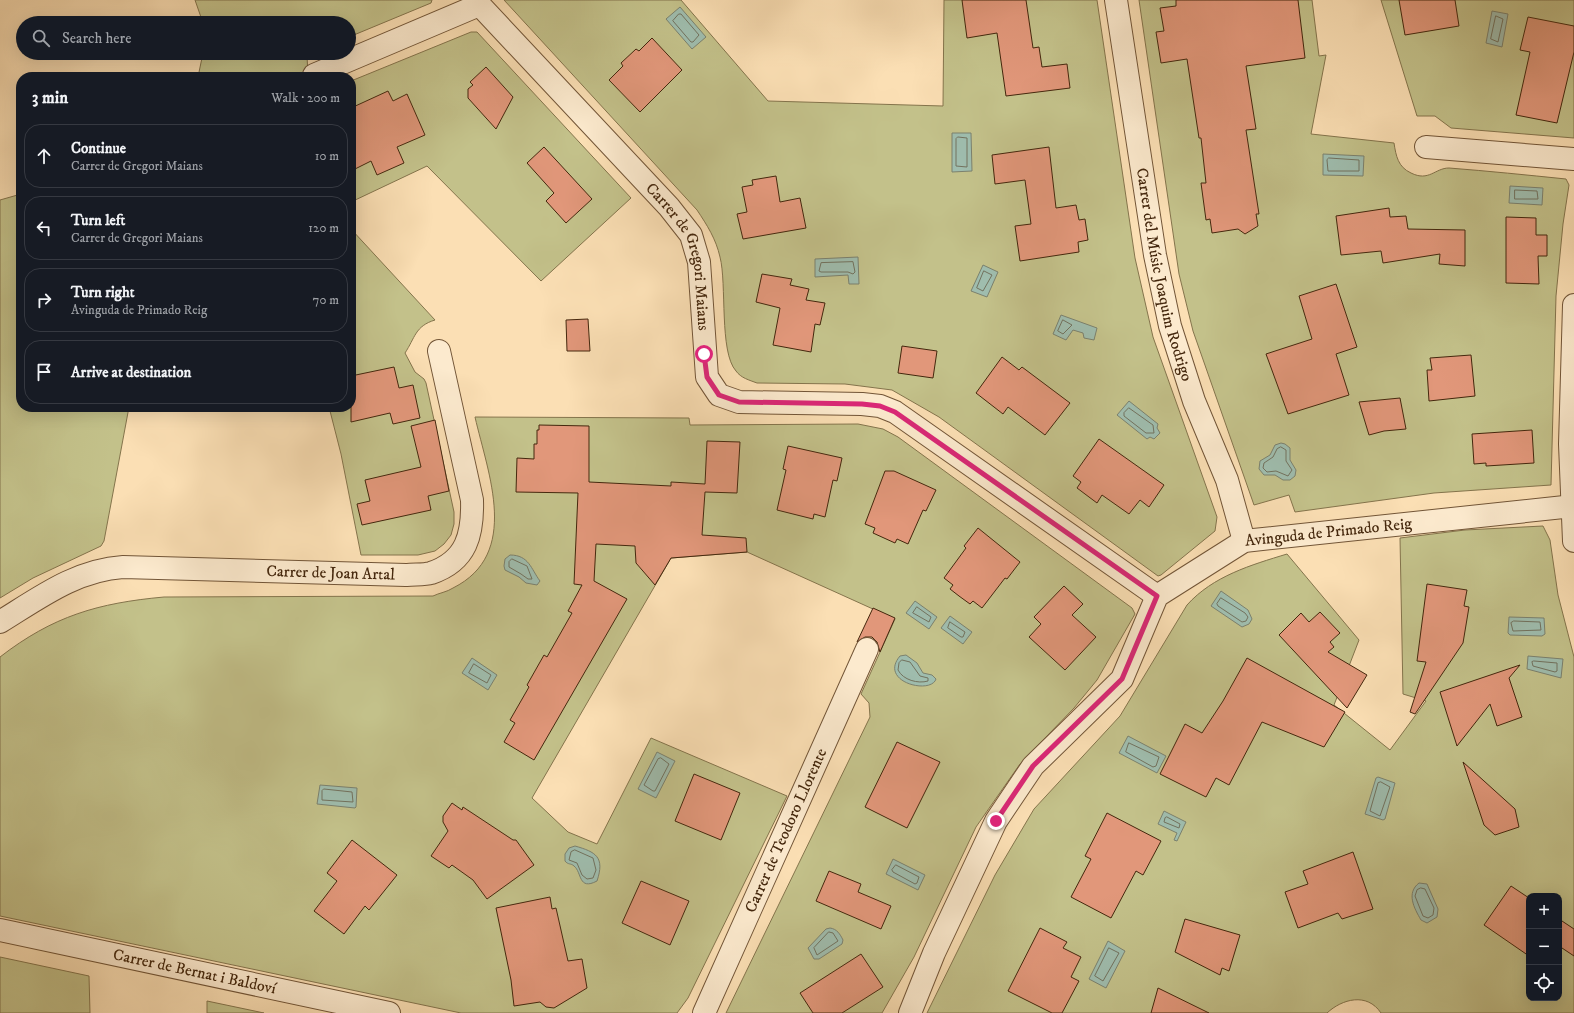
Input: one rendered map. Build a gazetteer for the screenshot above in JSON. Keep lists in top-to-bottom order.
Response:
{
  "streets": {
    "street": [
      "Carrer de Gregori Maians",
      "Carrer del Músic Joaquim Rodrigo",
      "Avinguda de Primado Reig",
      "Carrer de Joan Artal",
      "Carrer de Teodoro Llorente",
      "Carrer de Bernat i Baldoví"
    ]
  },
  "crossings": [
    ["Carrer de Gregori Maians", "Avinguda de Primado Reig"],
    ["Carrer del Músic Joaquim Rodrigo", "Avinguda de Primado Reig"]
  ],
  "page": {
    "search": "Search here",
    "heading": ["3 min", "Walk · 200 m"],
    "list": [
      ["Continue", "Carrer de Gregori Maians", "10 m"],
      ["Turn left", "Carrer de Gregori Maians", "120 m"],
      ["Turn right", "Avinguda de Primado Reig", "70 m"],
      "Arrive at destination"
    ],
    "map_buttons": ["+", "−"]
  }
}
